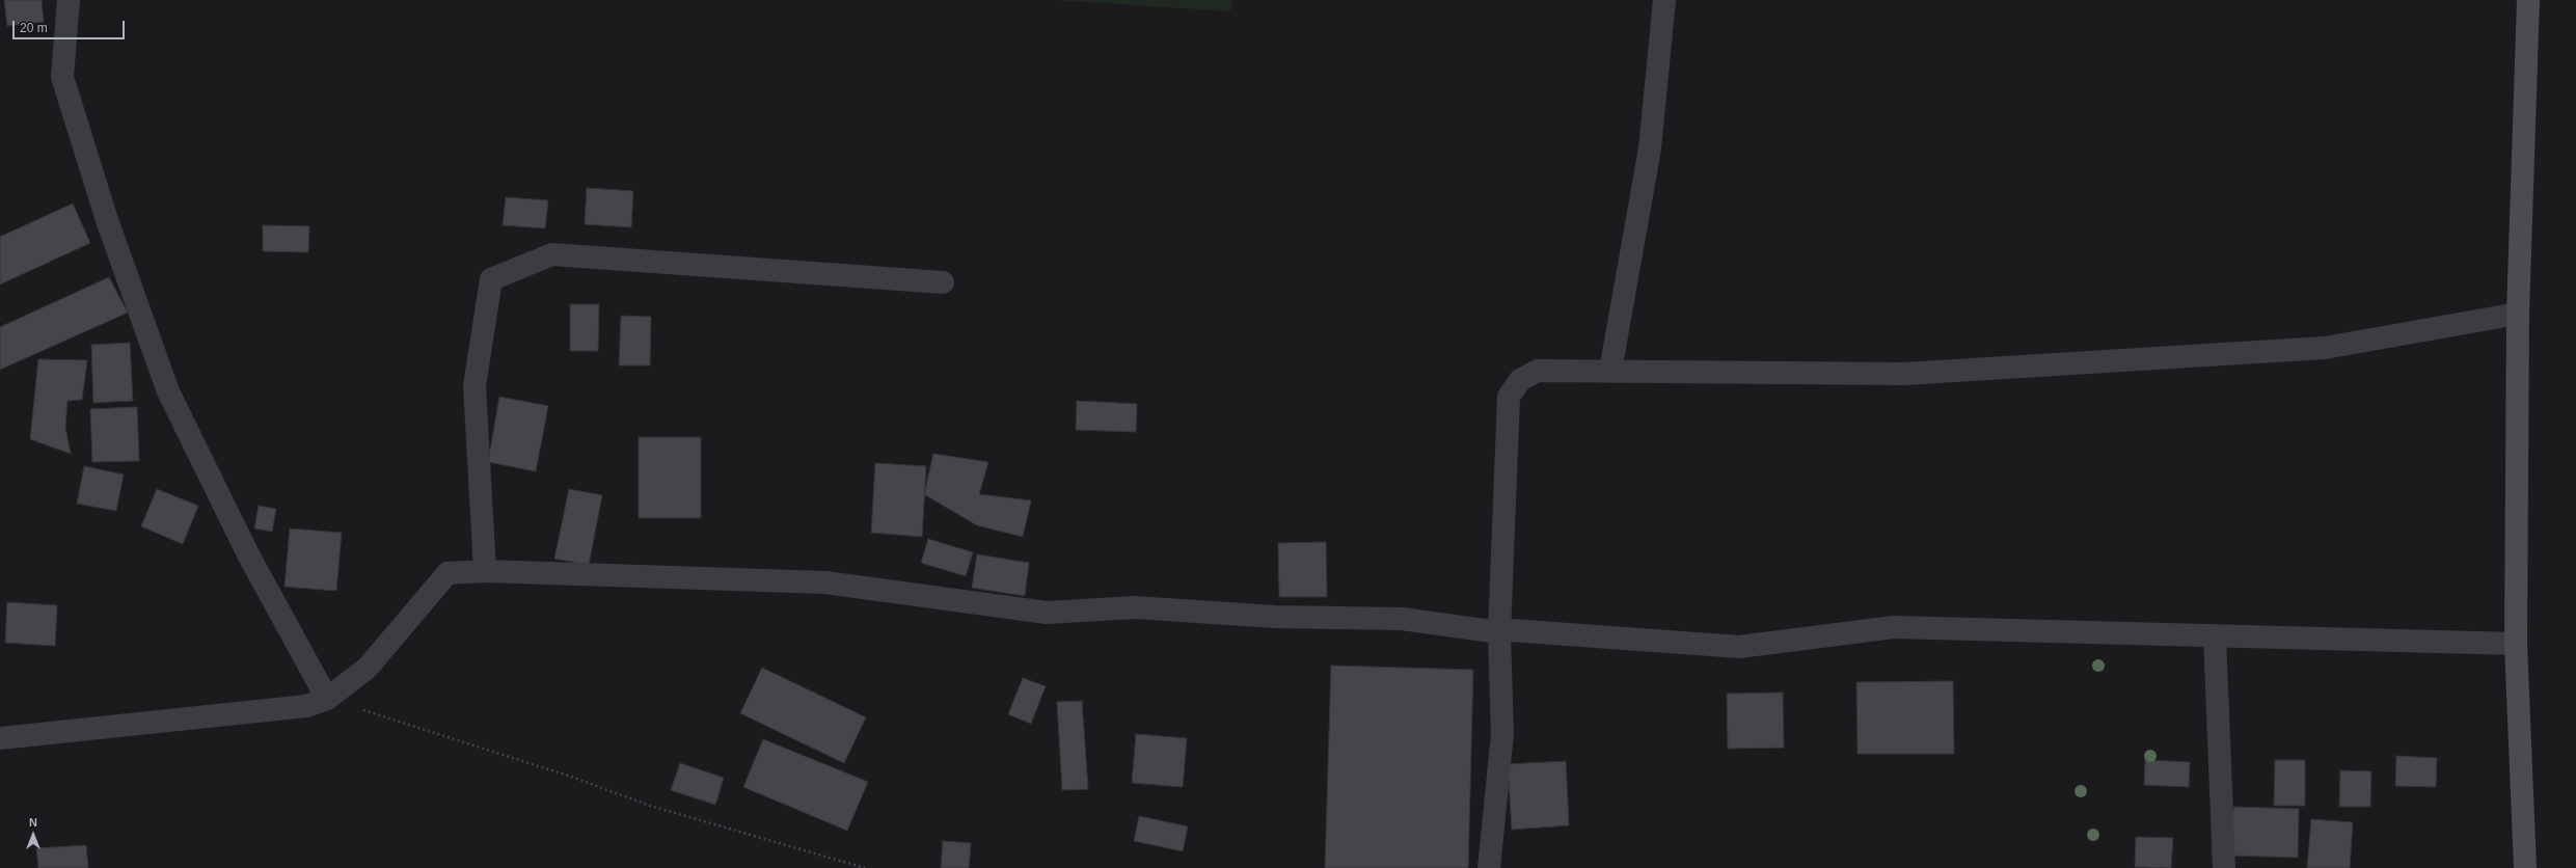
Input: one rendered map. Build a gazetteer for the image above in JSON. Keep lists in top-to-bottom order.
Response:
{
  "scale_bar": "20 m",
  "north": "top"
}
